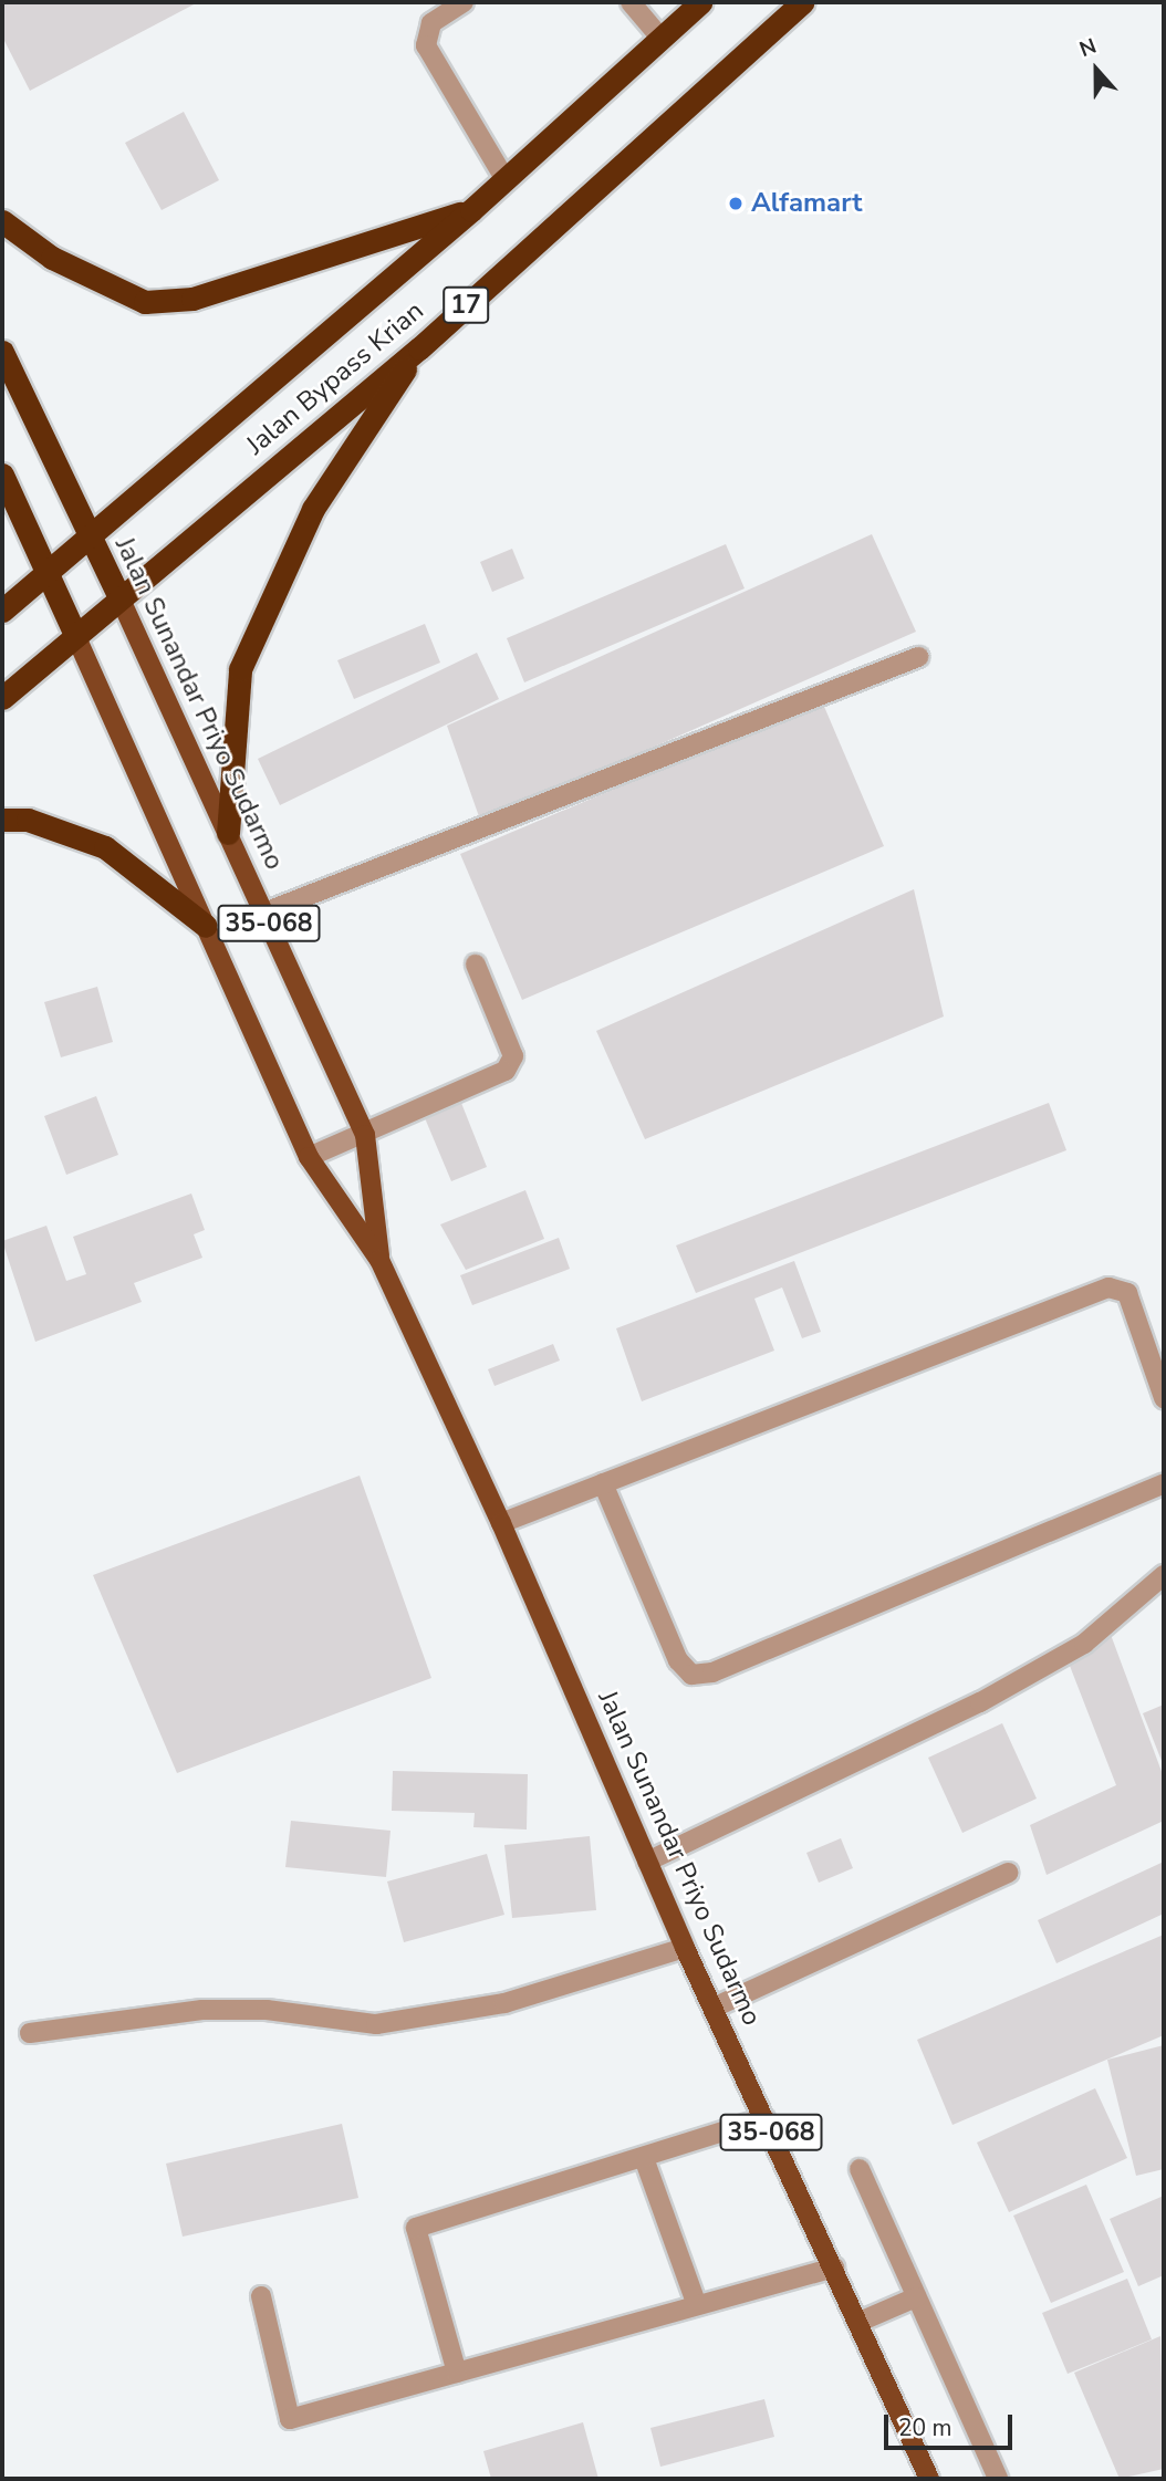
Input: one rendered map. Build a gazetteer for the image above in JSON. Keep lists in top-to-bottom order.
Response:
{
  "streets": {
    "highway": ["17", "Jalan Bypass Krian", "Jalan Sunandar Priyo Sudarmo"],
    "main road": ["35-068"]
  },
  "crossings": [
    ["Jalan Bypass Krian", "Jalan Sunandar Priyo Sudarmo"]
  ],
  "places": ["Alfamart"],
  "scale_bar": "20 m",
  "north": "top"
}
